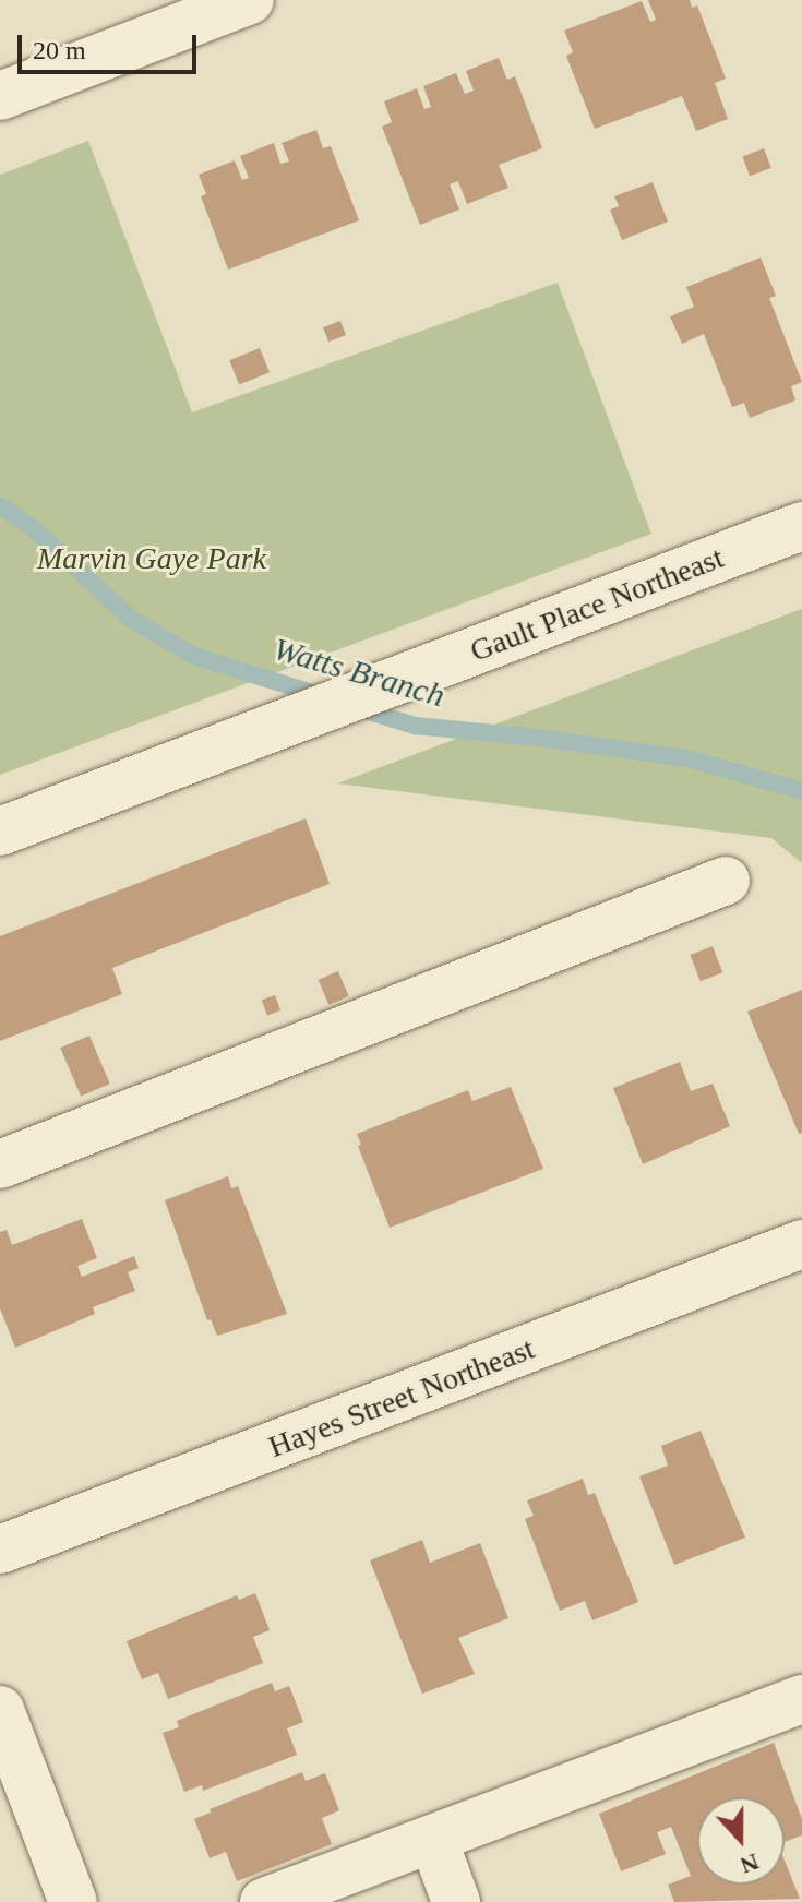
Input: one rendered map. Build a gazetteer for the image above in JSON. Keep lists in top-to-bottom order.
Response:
{
  "streets": {
    "street": ["Gault Place Northeast", "Hayes Street Northeast"]
  },
  "water": ["Watts Branch"],
  "parks": ["Marvin Gaye Park"],
  "scale_bar": "20 m",
  "north": "bottom"
}
